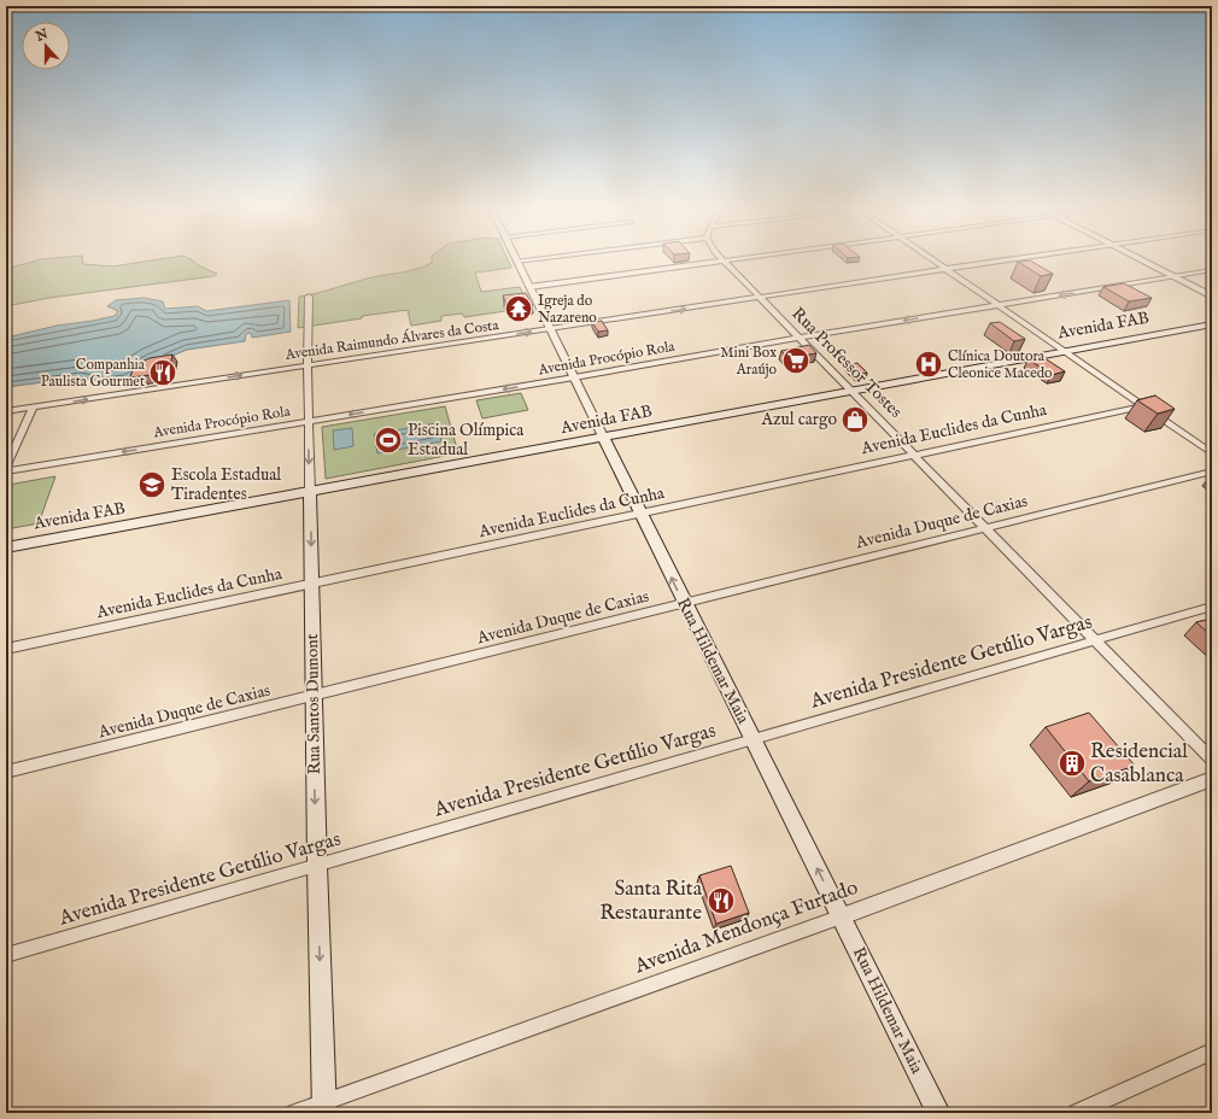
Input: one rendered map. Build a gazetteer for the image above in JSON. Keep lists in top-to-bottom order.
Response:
{
  "streets": {
    "main road": ["Avenida FAB", "Rua Hildemar Maia", "Rua Santos Dumont"],
    "street": [
      "Avenida Raimundo Álvares da Costa",
      "Avenida Procópio Rola",
      "Rua Professor Tostes",
      "Avenida Euclides da Cunha",
      "Avenida Duque de Caxias",
      "Avenida Presidente Getúlio Vargas",
      "Avenida Mendonça Furtado"
    ]
  },
  "crossings": [
    ["Avenida FAB", "Rua Professor Tostes"],
    ["Avenida FAB", "Rua Hildemar Maia"],
    ["Avenida FAB", "Rua Santos Dumont"],
    ["Avenida Raimundo Álvares da Costa", "Rua Professor Tostes"],
    ["Avenida Raimundo Álvares da Costa", "Rua Hildemar Maia"],
    ["Avenida Raimundo Álvares da Costa", "Rua Santos Dumont"],
    ["Avenida Procópio Rola", "Rua Professor Tostes"],
    ["Avenida Procópio Rola", "Rua Hildemar Maia"],
    ["Avenida Procópio Rola", "Rua Santos Dumont"],
    ["Rua Professor Tostes", "Avenida Euclides da Cunha"],
    ["Rua Professor Tostes", "Avenida Duque de Caxias"],
    ["Rua Professor Tostes", "Avenida Presidente Getúlio Vargas"],
    ["Avenida Euclides da Cunha", "Rua Hildemar Maia"],
    ["Avenida Euclides da Cunha", "Rua Santos Dumont"],
    ["Avenida Duque de Caxias", "Rua Hildemar Maia"],
    ["Avenida Duque de Caxias", "Rua Santos Dumont"],
    ["Rua Hildemar Maia", "Avenida Presidente Getúlio Vargas"],
    ["Rua Hildemar Maia", "Avenida Mendonça Furtado"],
    ["Avenida Presidente Getúlio Vargas", "Rua Santos Dumont"],
    ["Rua Santos Dumont", "Avenida Mendonça Furtado"]
  ],
  "one_way": ["Avenida Raimundo Álvares da Costa", "Avenida Procópio Rola", "Rua Santos Dumont"],
  "places": {
    "temple": ["Igreja do Nazareno"],
    "supermarket": ["Mini Box Araújo"],
    "hospital": ["Clínica Doutora Cleonice Macedo"],
    "restaurant": ["Companhia Paulista Gourmet", "Santa Rita Restaurante"],
    "shop": ["Azul cargo"],
    "sports": ["Piscina Olímpica Estadual"],
    "school or university": ["Escola Estadual Tiradentes"],
    "building": ["Residencial Casablanca"]
  },
  "north": "top"
}
